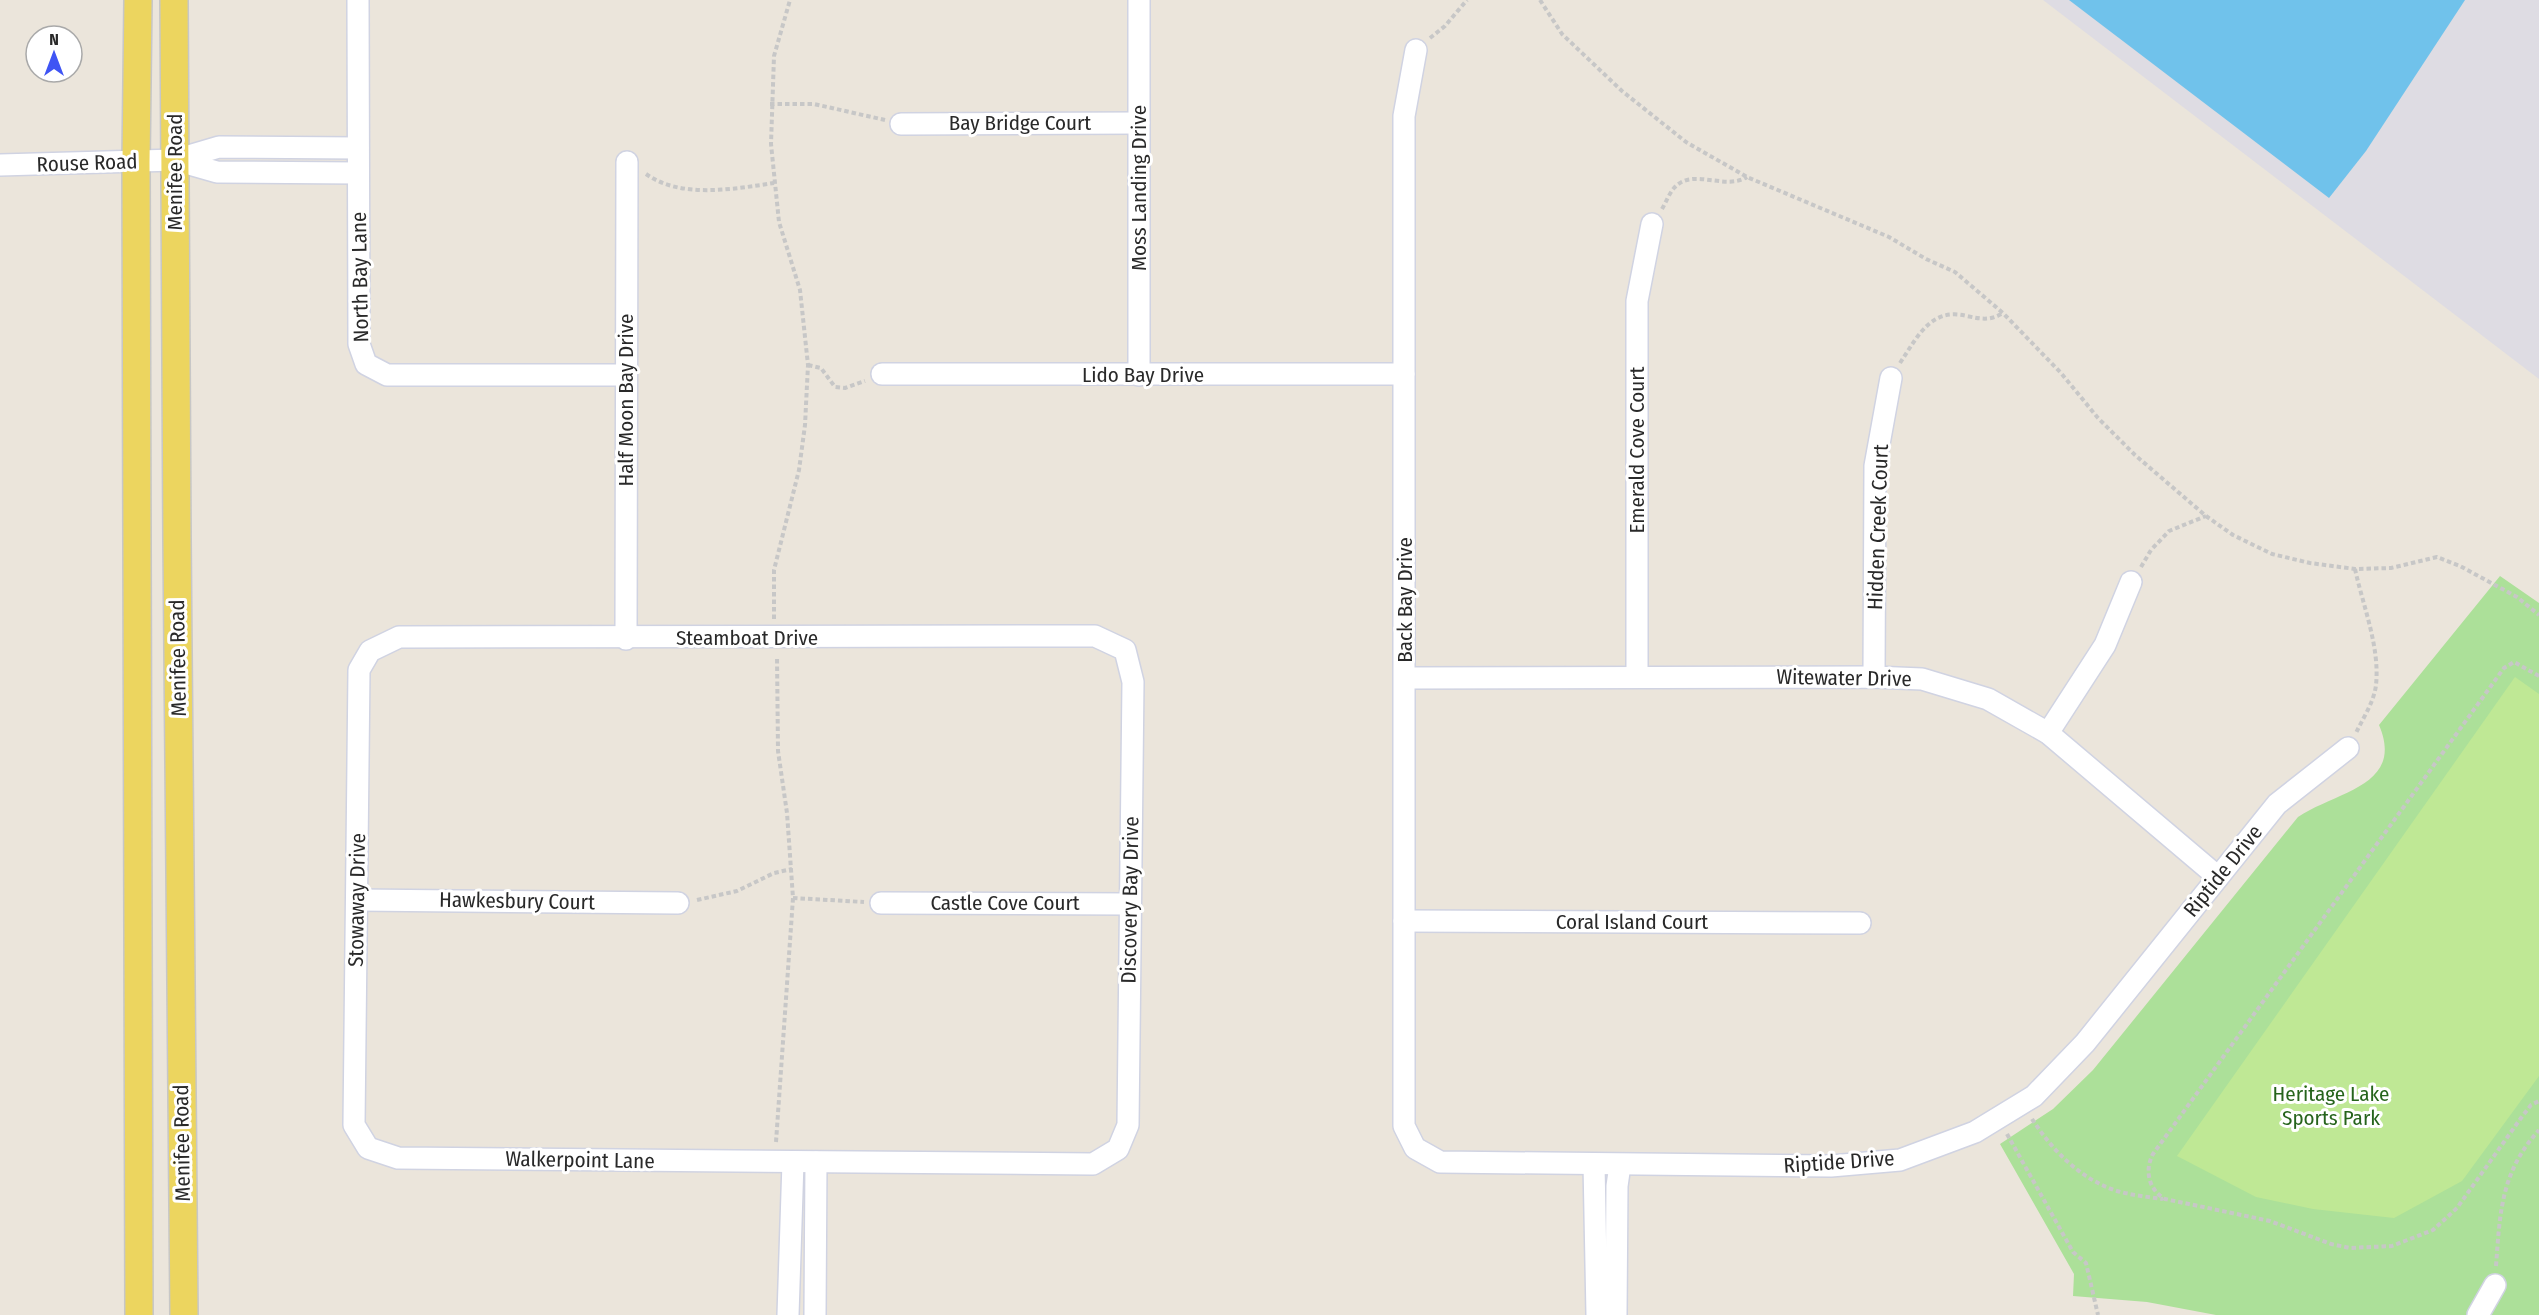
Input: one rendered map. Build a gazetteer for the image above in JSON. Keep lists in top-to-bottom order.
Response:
{
  "streets": {
    "main road": ["Menifee Road"],
    "street": [
      "Bay Bridge Court",
      "Rouse Road",
      "Moss Landing Drive",
      "North Bay Lane",
      "Lido Bay Drive",
      "Half Moon Bay Drive",
      "Emerald Cove Court",
      "Hidden Creek Court",
      "Back Bay Drive",
      "Steamboat Drive",
      "Witewater Drive",
      "Riptide Drive",
      "Stowaway Drive",
      "Discovery Bay Drive",
      "Hawkesbury Court",
      "Castle Cove Court",
      "Coral Island Court",
      "Walkerpoint Lane"
    ]
  },
  "crossings": [
    ["Bay Bridge Court", "Moss Landing Drive"],
    ["Rouse Road", "Menifee Road"],
    ["Moss Landing Drive", "Lido Bay Drive"],
    ["North Bay Lane", "Half Moon Bay Drive"],
    ["Lido Bay Drive", "Back Bay Drive"],
    ["Half Moon Bay Drive", "Steamboat Drive"],
    ["Emerald Cove Court", "Witewater Drive"],
    ["Hidden Creek Court", "Witewater Drive"],
    ["Back Bay Drive", "Witewater Drive"],
    ["Back Bay Drive", "Riptide Drive"],
    ["Back Bay Drive", "Coral Island Court"],
    ["Steamboat Drive", "Stowaway Drive"],
    ["Steamboat Drive", "Discovery Bay Drive"],
    ["Witewater Drive", "Riptide Drive"],
    ["Stowaway Drive", "Hawkesbury Court"],
    ["Stowaway Drive", "Walkerpoint Lane"],
    ["Discovery Bay Drive", "Castle Cove Court"],
    ["Discovery Bay Drive", "Walkerpoint Lane"]
  ],
  "parks": ["Heritage Lake Sports Park"],
  "north": "top"
}
